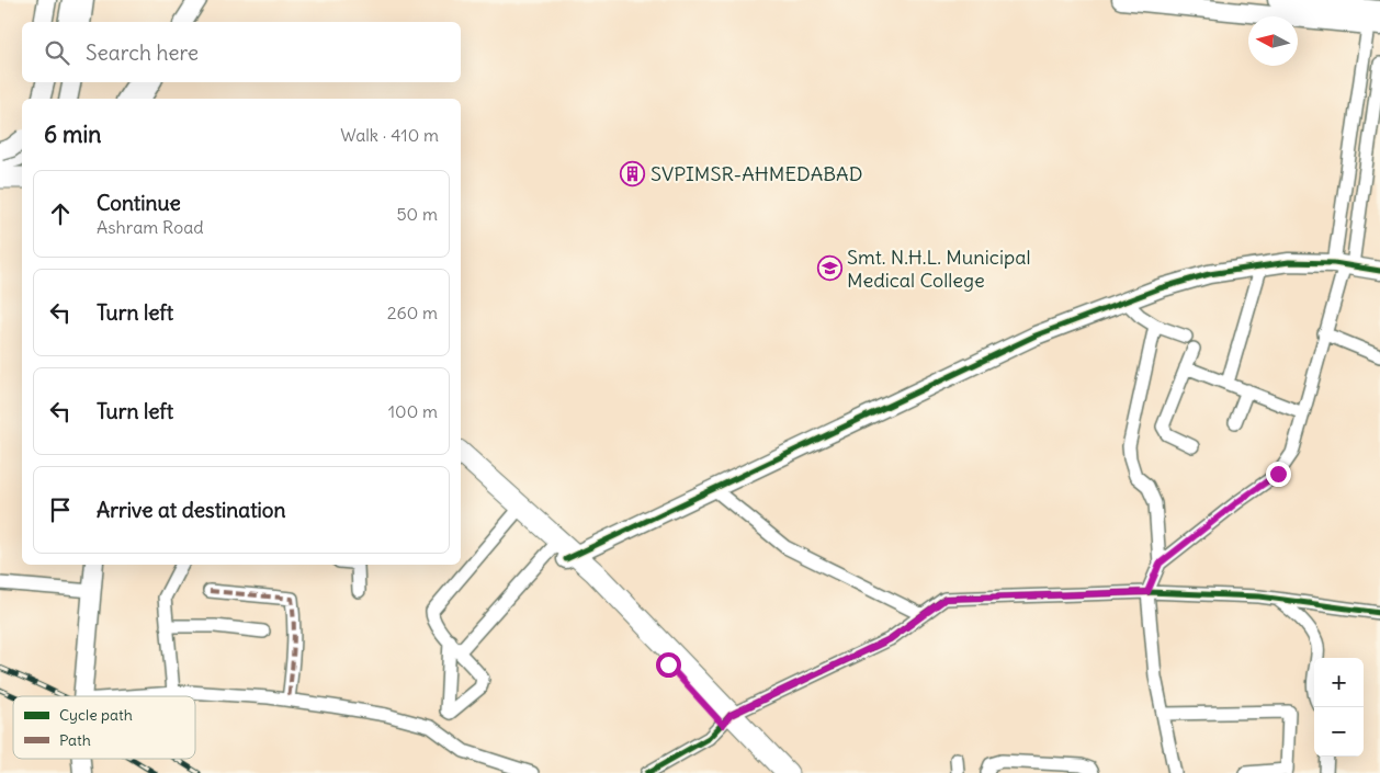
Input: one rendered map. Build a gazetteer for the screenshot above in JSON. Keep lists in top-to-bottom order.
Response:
{
  "places": {
    "building": ["SVPIMSR-AHMEDABAD"],
    "school or university": ["Smt. N.H.L. Municipal Medical College"]
  },
  "legend": ["Cycle path", "Path"],
  "north": "left",
  "page": {
    "search": "Search here",
    "heading": ["6 min", "Walk · 410 m"],
    "list": [
      ["Continue", "Ashram Road", "50 m"],
      ["Turn left", "260 m"],
      ["Turn left", "100 m"],
      "Arrive at destination"
    ],
    "map_buttons": ["+", "−"]
  }
}
